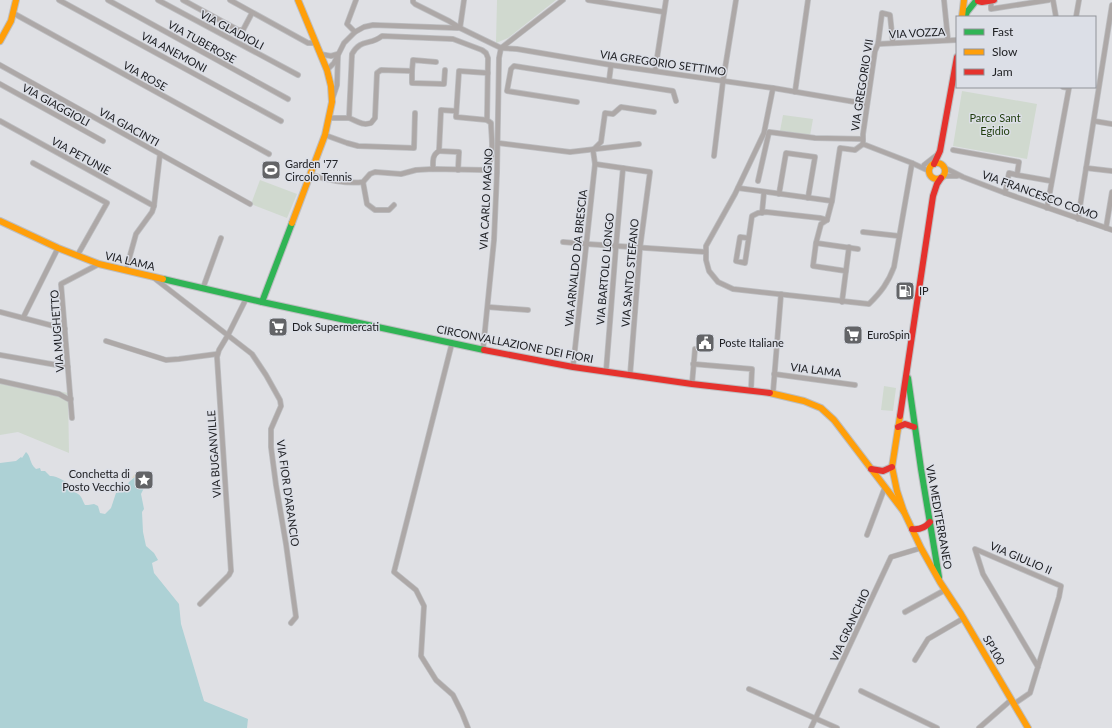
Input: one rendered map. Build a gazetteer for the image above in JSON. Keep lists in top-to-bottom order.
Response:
{
  "streets": {
    "street": [
      "VIA GLADIOLI",
      "VIA VOZZA",
      "VIA TUBEROSE",
      "VIA ANEMONI",
      "VIA GREGORIO SETTIMO",
      "VIA ROSE",
      "VIA GREGORIO VII",
      "VIA GIAGGIOLI",
      "VIA GIACINTI",
      "VIA PETUNIE",
      "VIA FRANCESCO COMO",
      "VIA CARLO MAGNO",
      "VIA ARNALDO DA BRESCIA",
      "VIA LAMA",
      "VIA BARTOLO LONGO",
      "VIA SANTO STEFANO",
      "VIA MUGHETTO",
      "CIRCONVALLAZIONE DEI FIORI",
      "VIA BUGANVILLE",
      "VIA FIOR D'ARANCIO",
      "VIA MEDITERRANEO",
      "VIA GIULIO II",
      "VIA GRANCHIO",
      "SP100"
    ]
  },
  "crossings": [
    ["VIA VOZZA", "VIA GREGORIO VII"],
    ["VIA GREGORIO SETTIMO", "VIA GREGORIO VII"],
    ["VIA GREGORIO SETTIMO", "VIA CARLO MAGNO"],
    ["VIA GREGORIO VII", "VIA FRANCESCO COMO"],
    ["VIA CARLO MAGNO", "CIRCONVALLAZIONE DEI FIORI"],
    ["VIA ARNALDO DA BRESCIA", "CIRCONVALLAZIONE DEI FIORI"],
    ["VIA LAMA", "VIA MUGHETTO"],
    ["VIA LAMA", "CIRCONVALLAZIONE DEI FIORI"],
    ["VIA LAMA", "VIA FIOR D'ARANCIO"],
    ["VIA BARTOLO LONGO", "VIA SANTO STEFANO"],
    ["VIA BARTOLO LONGO", "CIRCONVALLAZIONE DEI FIORI"],
    ["VIA SANTO STEFANO", "CIRCONVALLAZIONE DEI FIORI"],
    ["CIRCONVALLAZIONE DEI FIORI", "VIA MEDITERRANEO"],
    ["VIA MEDITERRANEO", "VIA GRANCHIO"],
    ["VIA MEDITERRANEO", "SP100"],
    ["VIA GIULIO II", "SP100"]
  ],
  "parks": ["Parco Sant Egidio"],
  "places": {
    "sports": ["Garden '77 Circolo Tennis"],
    "fuel station": ["IP"],
    "supermarket": ["Dok Supermercati", "EuroSpin"],
    "public building": ["Poste Italiane"],
    "place": ["Conchetta di Posto Vecchio"]
  },
  "legend": ["Fast", "Slow", "Jam"]
}
